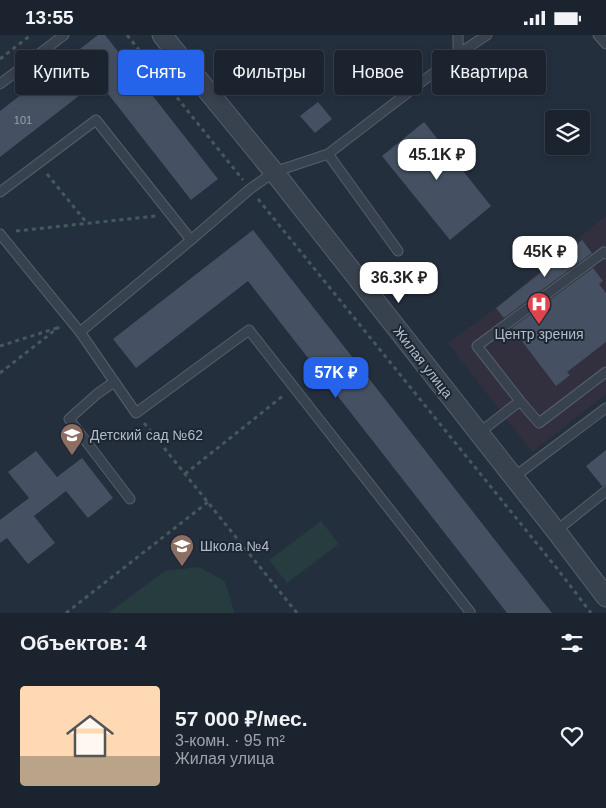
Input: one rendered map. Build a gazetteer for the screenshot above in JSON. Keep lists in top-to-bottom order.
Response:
{
  "streets": {
    "street": ["Жилая улица"]
  },
  "places": {
    "hospital": ["Центр зрения"],
    "school or university": ["Детский сад №62", "Школа №4"]
  },
  "house_numbers": ["101"],
  "page": {
    "status": "13:55",
    "chip": [
      "Купить",
      "Снять",
      "Фильтры",
      "Новое",
      "Квартира"
    ],
    "price": [
      "45.1K ₽",
      "45K ₽",
      "36.3K ₽",
      "57K ₽"
    ],
    "heading": "Объектов: 4",
    "list": [
      {
        "name": "57 000 ₽/мес.",
        "note": "3-комн. · 95 m² · Жилая улица"
      }
    ]
  }
}
